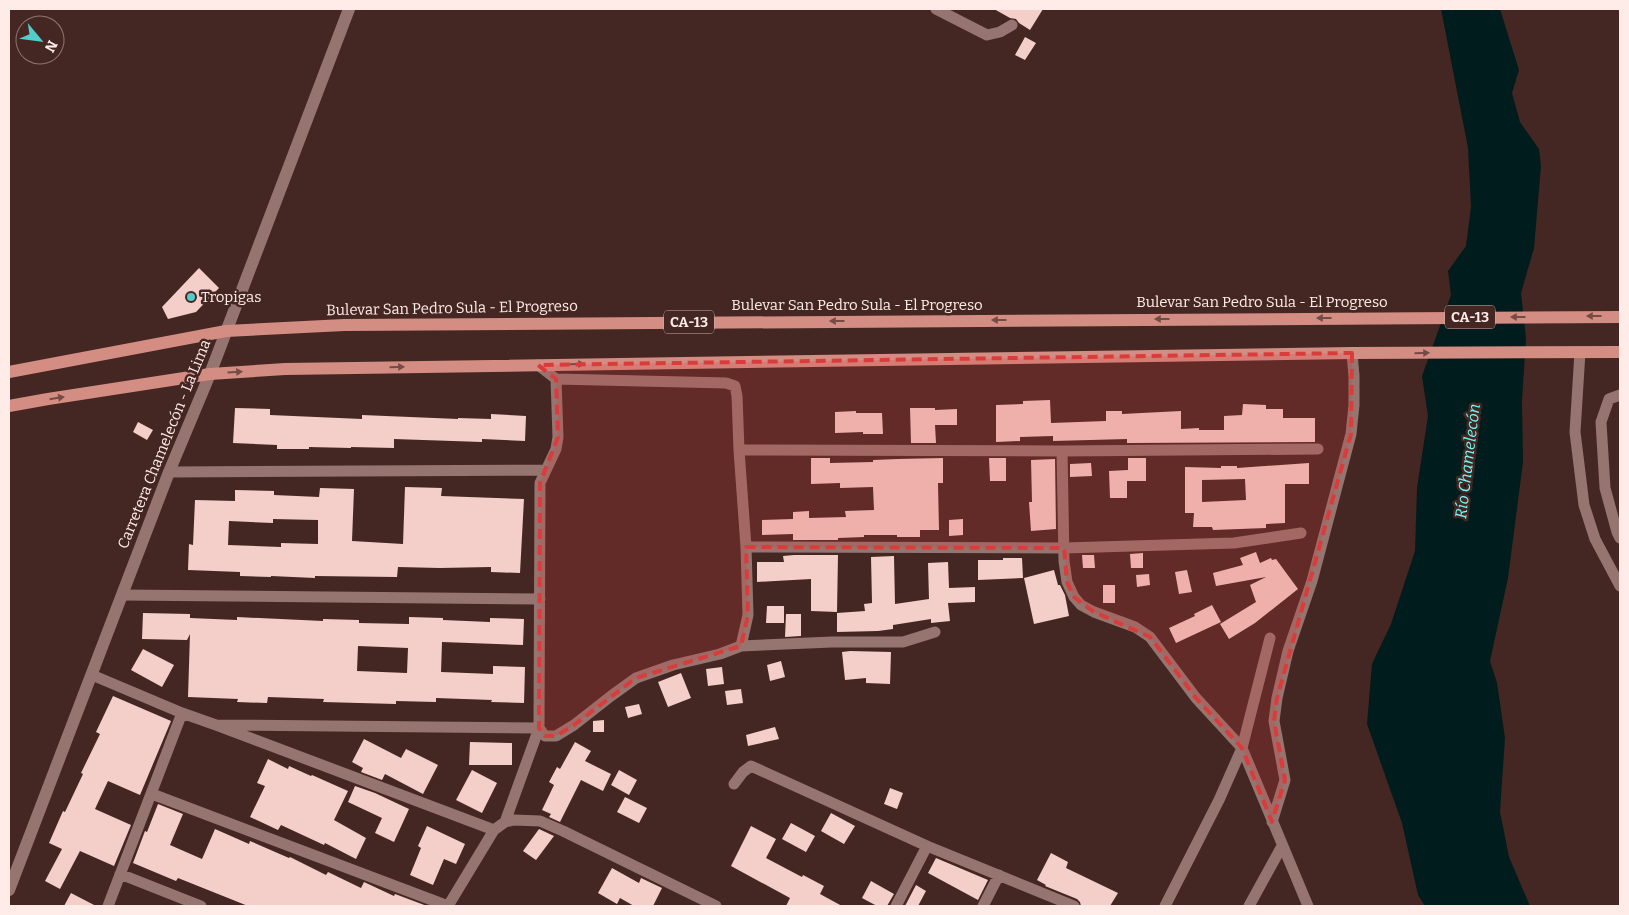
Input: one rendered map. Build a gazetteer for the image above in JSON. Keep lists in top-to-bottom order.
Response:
{
  "streets": {
    "main road": ["Bulevar San Pedro Sula - El Progreso", "CA-13"],
    "street": ["Carretera Chamelecón - La Lima"]
  },
  "crossings": [
    ["Bulevar San Pedro Sula - El Progreso", "Carretera Chamelecón - La Lima"]
  ],
  "water": ["Río Chamelecón"],
  "places": ["Tropigas"],
  "north": "bottom right"
}
